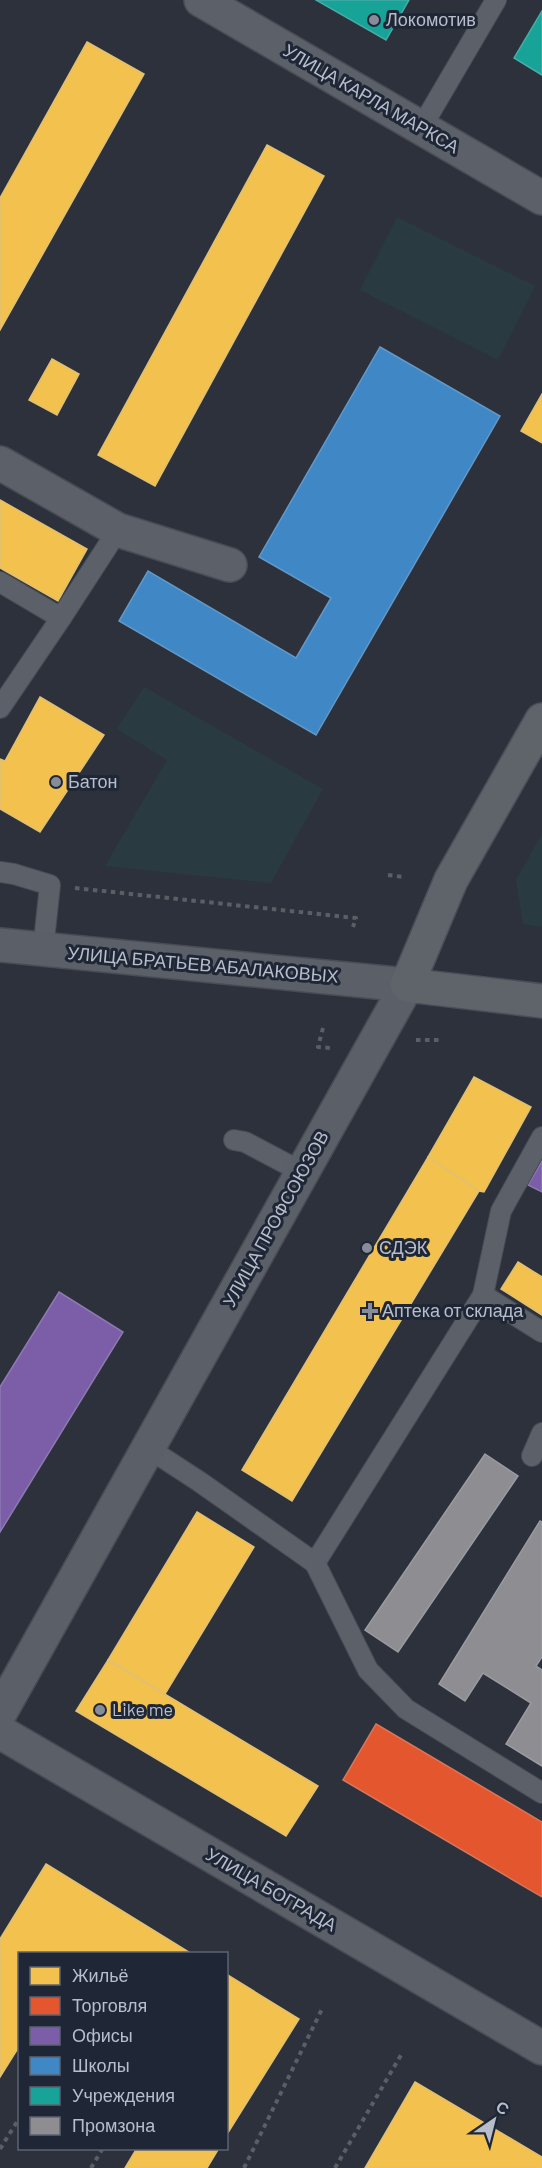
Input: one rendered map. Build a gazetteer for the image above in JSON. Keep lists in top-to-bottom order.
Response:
{
  "streets": {
    "main road": ["УЛИЦА ПРОФСОЮЗОВ"],
    "street": ["УЛИЦА КАРЛА МАРКСА", "УЛИЦА БРАТЬЕВ АБАЛАКОВЫХ", "УЛИЦА БОГРАДА"]
  },
  "crossings": [
    ["УЛИЦА БРАТЬЕВ АБАЛАКОВЫХ", "УЛИЦА ПРОФСОЮЗОВ"]
  ],
  "places": {
    "other": [
      "Локомотив",
      "Батон",
      "СДЭК",
      "Like me"
    ],
    "health": ["Аптека от склада"]
  },
  "legend": [
    "Жильё",
    "Торговля",
    "Офисы",
    "Школы",
    "Учреждения",
    "Промзона"
  ],
  "north": "top right"
}
